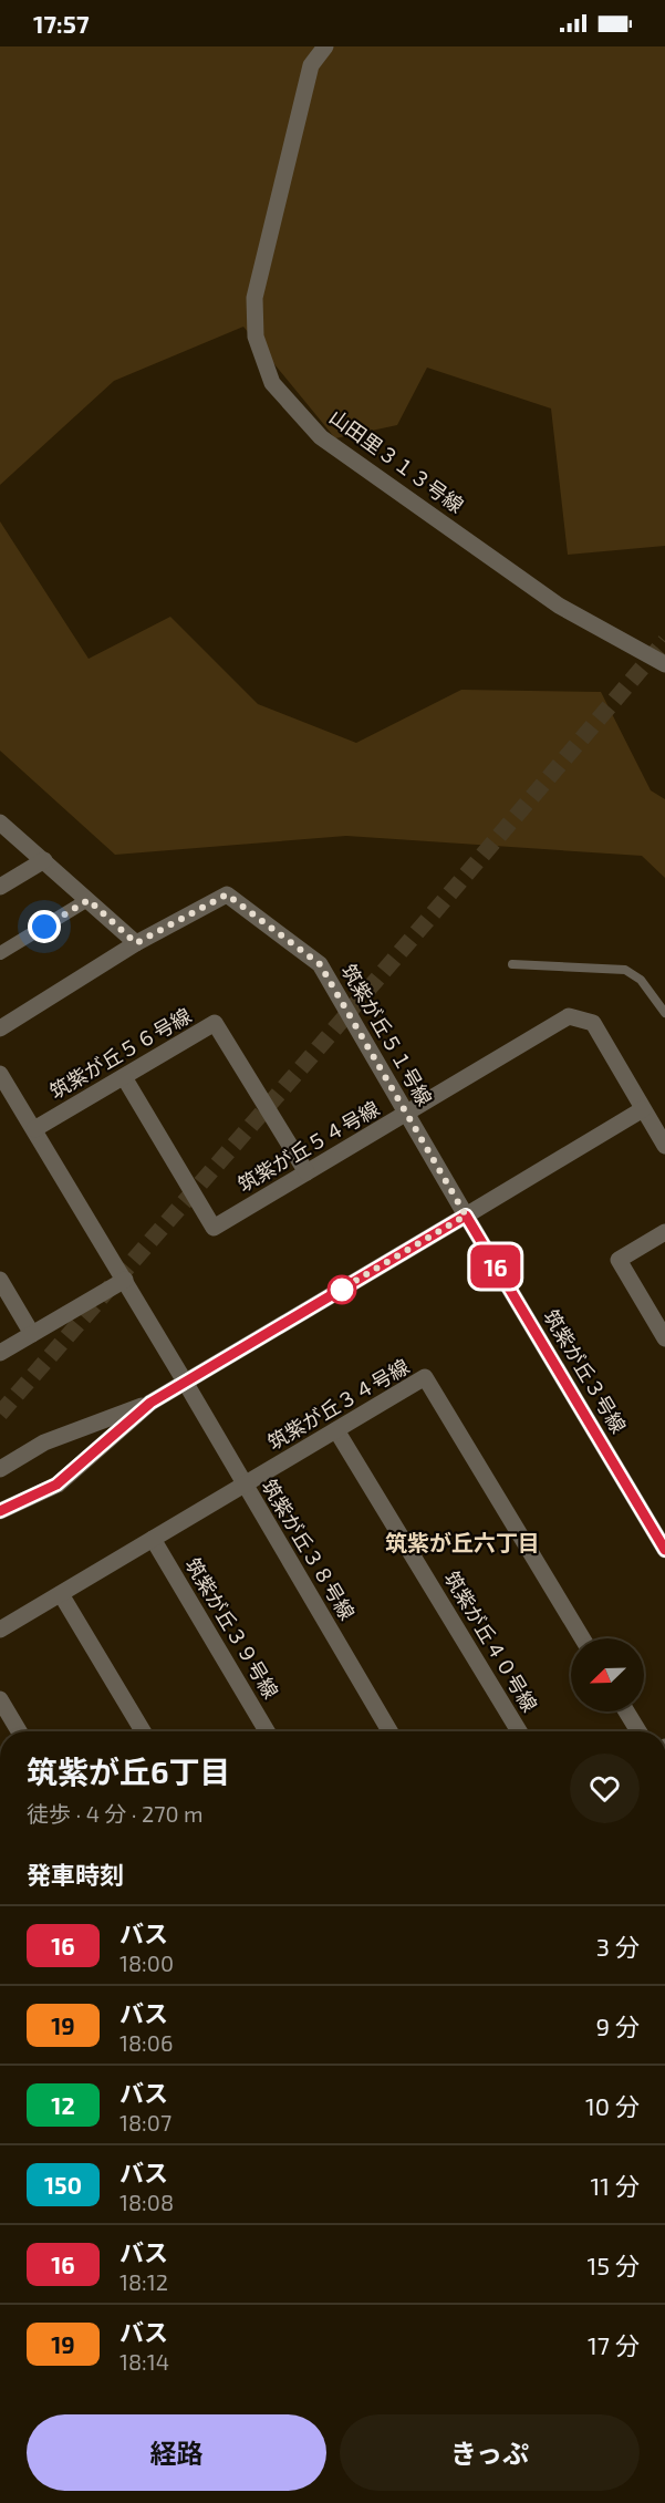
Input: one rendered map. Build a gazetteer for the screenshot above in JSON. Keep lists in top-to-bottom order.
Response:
{
  "streets": {
    "street": [
      "山田里３１３号線",
      "筑紫が丘５１号線",
      "筑紫が丘５６号線",
      "筑紫が丘５４号線",
      "筑紫が丘３号線",
      "筑紫が丘３４号線",
      "筑紫が丘３８号線",
      "筑紫が丘３９号線",
      "筑紫が丘４０号線"
    ]
  },
  "crossings": [
    ["筑紫が丘５１号線", "筑紫が丘５４号線"],
    ["筑紫が丘５１号線", "筑紫が丘３号線"],
    ["筑紫が丘５６号線", "筑紫が丘５４号線"],
    ["筑紫が丘３４号線", "筑紫が丘３８号線"],
    ["筑紫が丘３４号線", "筑紫が丘３９号線"],
    ["筑紫が丘３４号線", "筑紫が丘４０号線"]
  ],
  "districts": ["筑紫が丘六丁目"],
  "lines": ["bus line 16"],
  "north": "bottom left",
  "page": {
    "status": "17:57",
    "on_map": "16",
    "heading": [
      ["筑紫が丘6丁目", "徒歩 · 4 分 · 270 m"],
      "発車時刻"
    ],
    "list": [
      {
        "mark": "16",
        "name": "バス",
        "note": "18:00",
        "value": "3 分"
      },
      {
        "mark": "19",
        "name": "バス",
        "note": "18:06",
        "value": "9 分"
      },
      {
        "mark": "12",
        "name": "バス",
        "note": "18:07",
        "value": "10 分"
      },
      {
        "mark": "150",
        "name": "バス",
        "note": "18:08",
        "value": "11 分"
      },
      {
        "mark": "16",
        "name": "バス",
        "note": "18:12",
        "value": "15 分"
      },
      {
        "mark": "19",
        "name": "バス",
        "note": "18:14",
        "value": "17 分"
      }
    ],
    "buttons": ["経路", "きっぷ"]
  }
}
